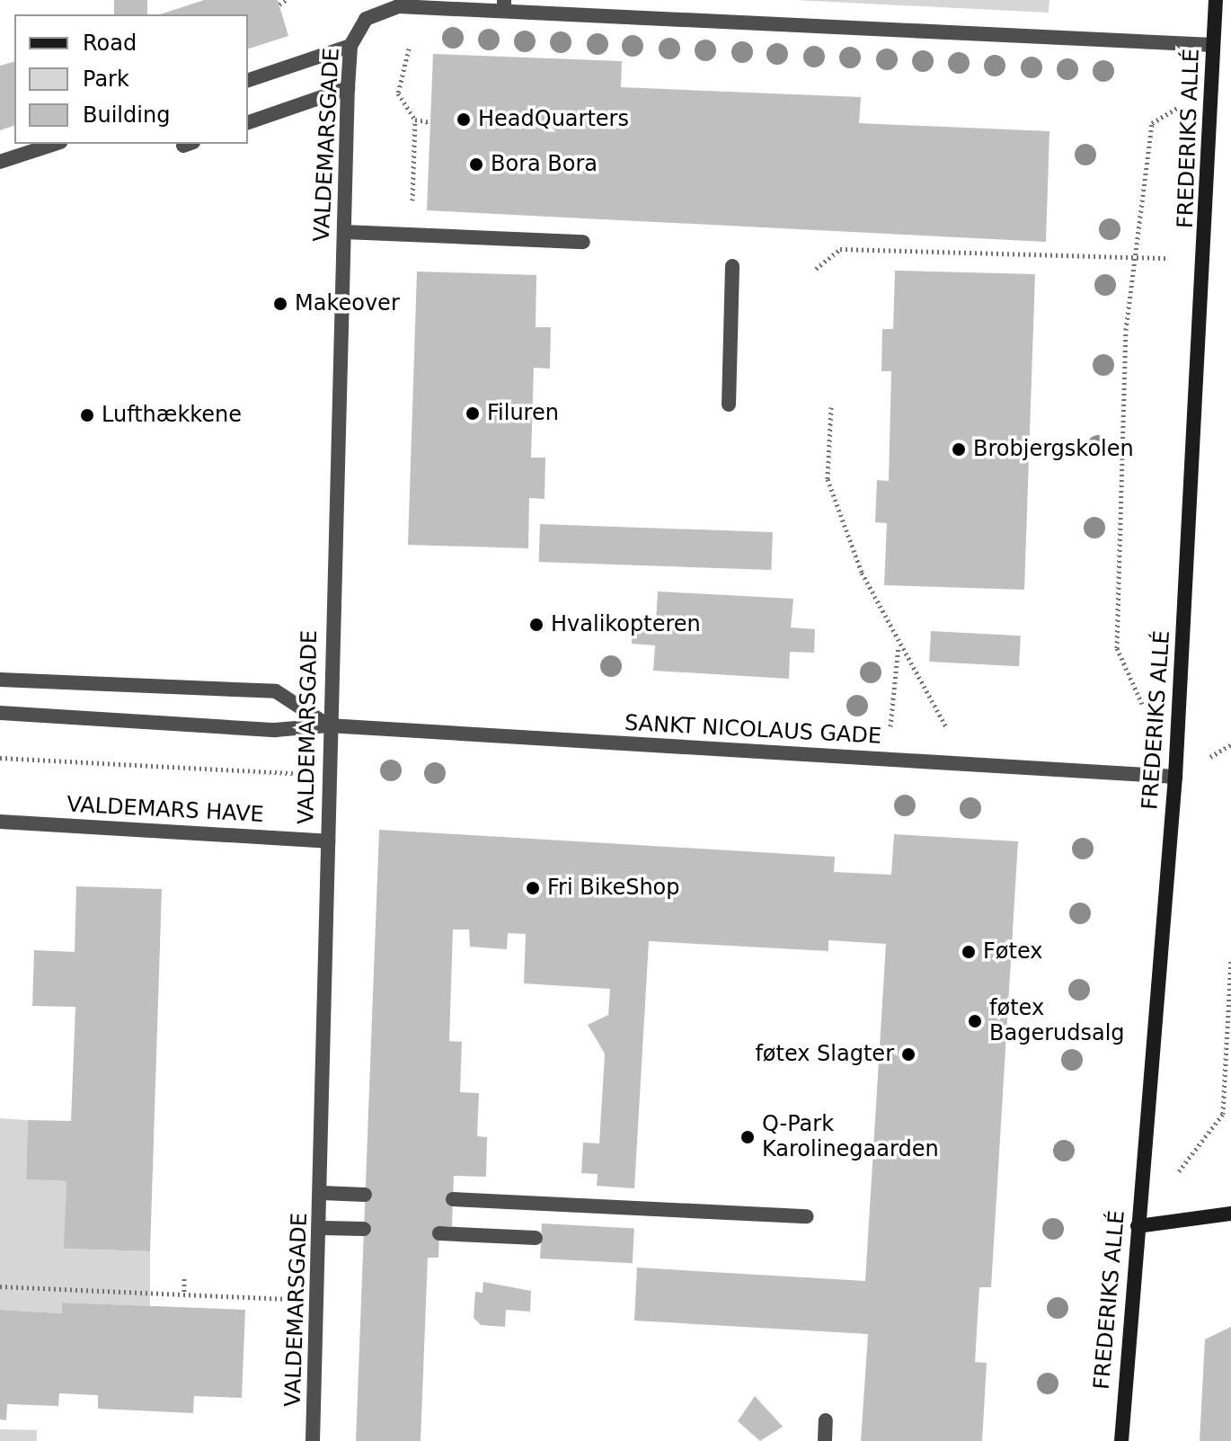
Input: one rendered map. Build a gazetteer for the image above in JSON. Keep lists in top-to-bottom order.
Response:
{
  "streets": {
    "street": [
      "FREDERIKS ALLÉ",
      "VALDEMARSGADE",
      "SANKT NICOLAUS GADE",
      "VALDEMARS HAVE"
    ]
  },
  "crossings": [
    ["FREDERIKS ALLÉ", "SANKT NICOLAUS GADE"],
    ["VALDEMARSGADE", "SANKT NICOLAUS GADE"],
    ["VALDEMARSGADE", "VALDEMARS HAVE"]
  ],
  "places": [
    "HeadQuarters",
    "Bora Bora",
    "Makeover",
    "Filuren",
    "Lufthækkene",
    "Brobjergskolen",
    "Hvalikopteren",
    "Fri BikeShop",
    "Føtex",
    "føtex Bagerudsalg",
    "føtex Slagter",
    "Q-Park Karolinegaarden"
  ],
  "legend": ["Road", "Park", "Building"]
}
